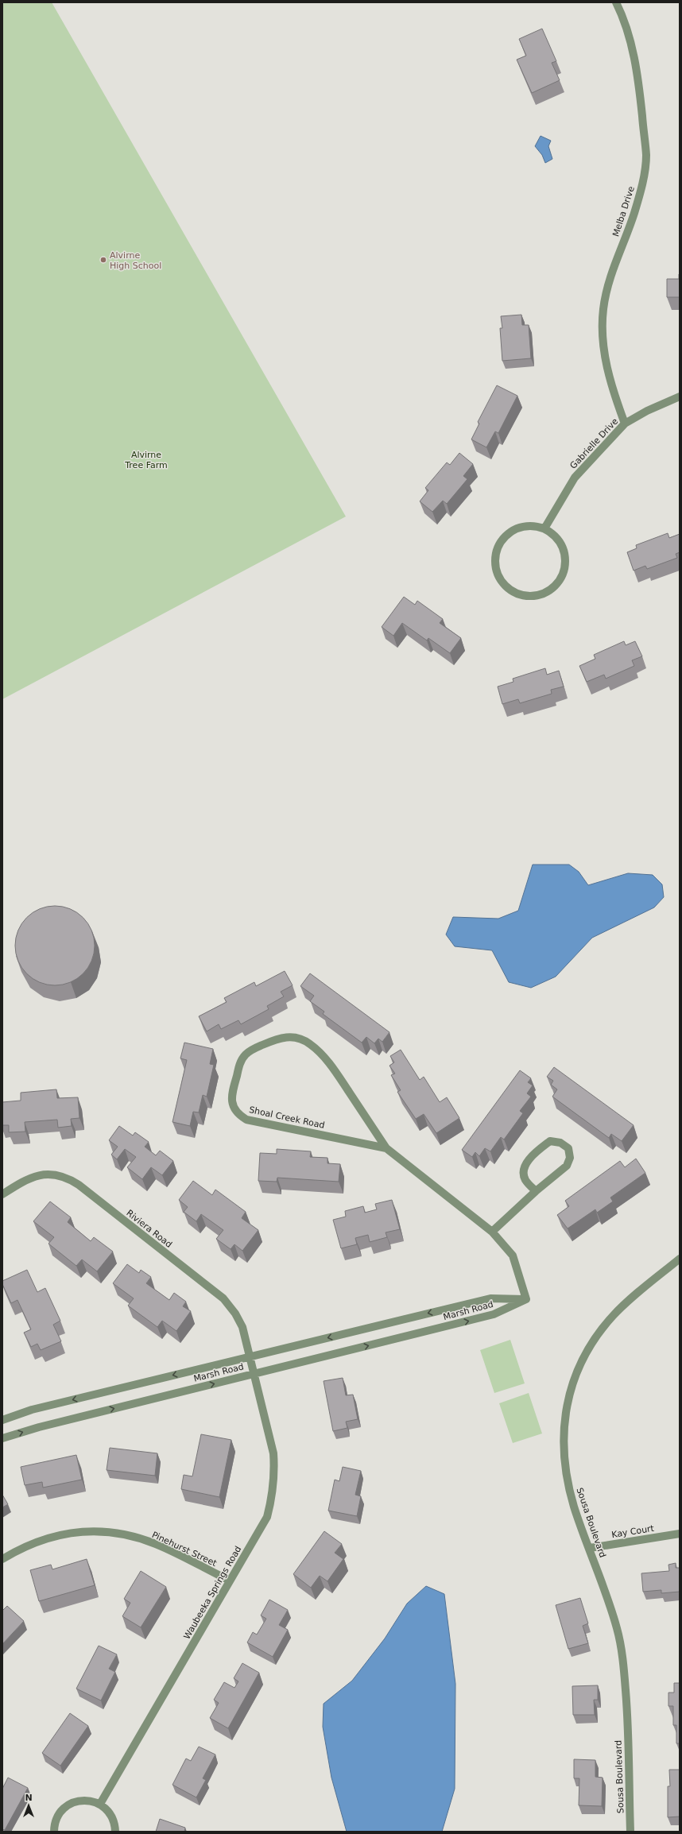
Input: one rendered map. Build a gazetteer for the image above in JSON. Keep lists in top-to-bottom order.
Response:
{
  "streets": {
    "street": [
      "Melba Drive",
      "Gabrielle Drive",
      "Shoal Creek Road",
      "Riviera Road",
      "Marsh Road",
      "Sousa Boulevard",
      "Kay Court",
      "Pinehurst Street",
      "Waubeeka Springs Road"
    ]
  },
  "crossings": [
    ["Melba Drive", "Gabrielle Drive"],
    ["Shoal Creek Road", "Marsh Road"],
    ["Riviera Road", "Marsh Road"],
    ["Riviera Road", "Waubeeka Springs Road"],
    ["Marsh Road", "Waubeeka Springs Road"],
    ["Sousa Boulevard", "Kay Court"],
    ["Pinehurst Street", "Waubeeka Springs Road"]
  ],
  "parks": ["Alvirne Tree Farm"],
  "places": ["Alvirne High School"],
  "north": "top"
}
